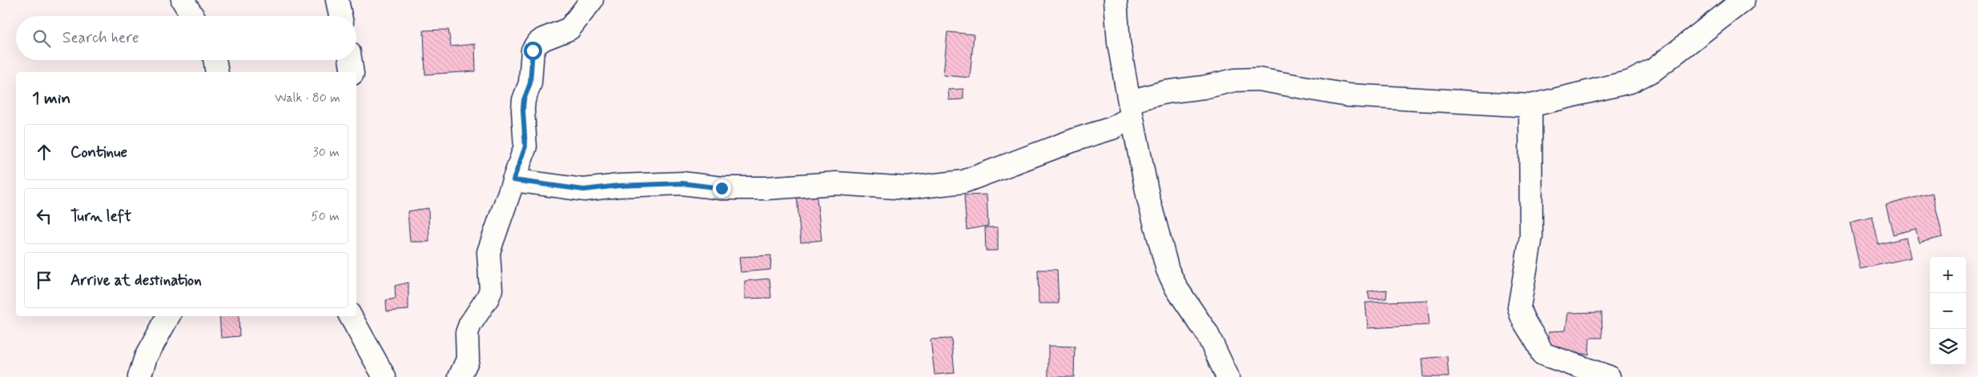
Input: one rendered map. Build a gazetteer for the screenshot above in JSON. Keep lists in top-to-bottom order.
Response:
{
  "page": {
    "search": "Search here",
    "heading": ["1 min", "Walk · 80 m"],
    "list": [
      ["Continue", "30 m"],
      ["Turn left", "50 m"],
      "Arrive at destination"
    ],
    "map_buttons": ["+", "−"]
  }
}
